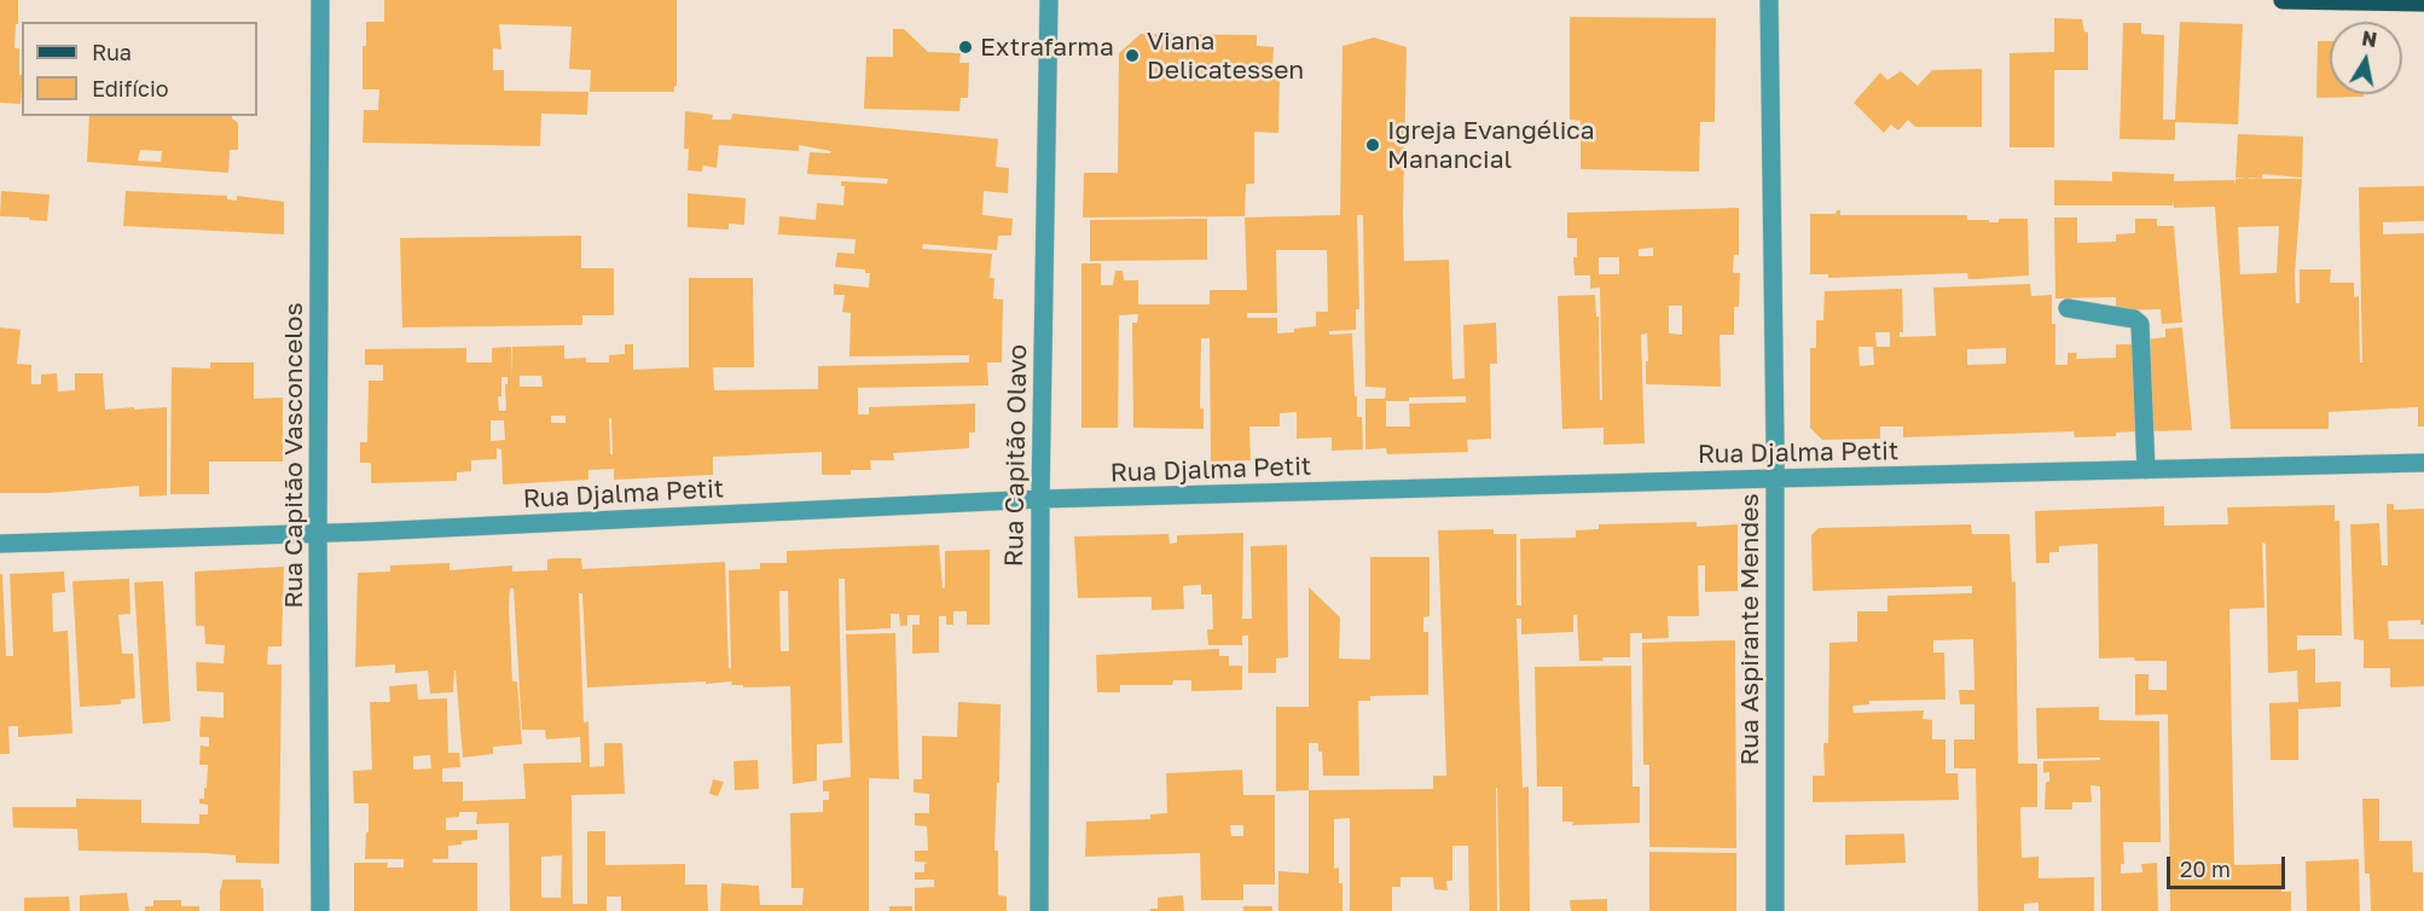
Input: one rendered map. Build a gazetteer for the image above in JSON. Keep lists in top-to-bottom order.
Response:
{
  "streets": {
    "street": [
      "Rua Djalma Petit",
      "Rua Capitão Vasconcelos",
      "Rua Capitão Olavo",
      "Rua Aspirante Mendes"
    ]
  },
  "crossings": [
    ["Rua Djalma Petit", "Rua Capitão Vasconcelos"],
    ["Rua Djalma Petit", "Rua Capitão Olavo"],
    ["Rua Djalma Petit", "Rua Aspirante Mendes"]
  ],
  "places": ["Extrafarma", "Viana Delicatessen", "Igreja Evangélica Manancial"],
  "legend": ["Rua", "Edifício"],
  "scale_bar": "20 m",
  "north": "top"
}
